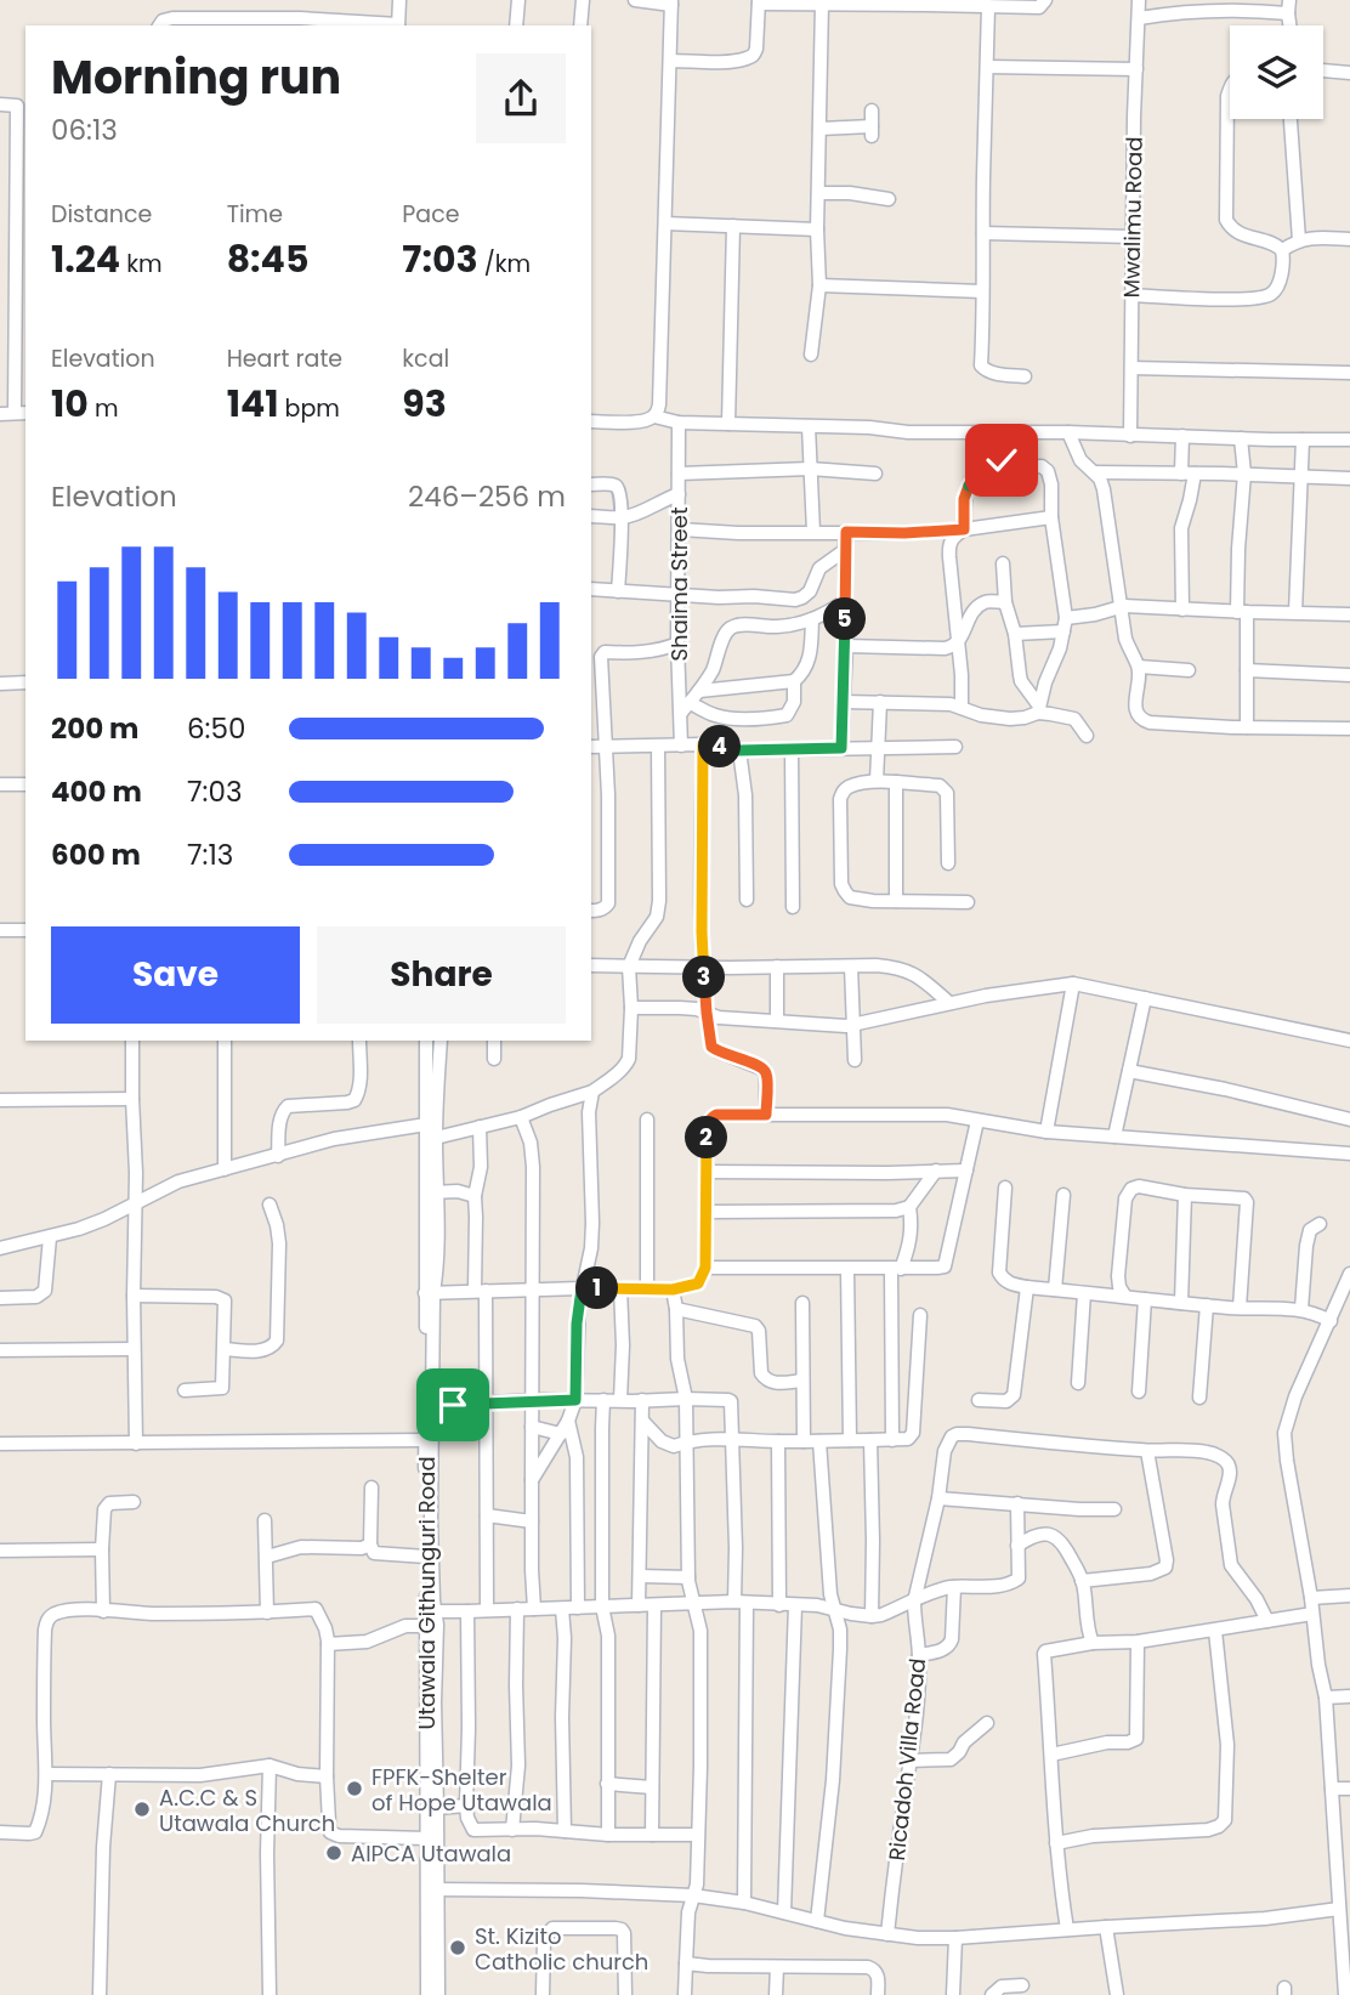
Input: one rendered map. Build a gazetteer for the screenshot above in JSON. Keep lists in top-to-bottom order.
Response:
{
  "streets": {
    "street": [
      "Mwalimu Road",
      "Shaima Street",
      "Utawala Githunguri Road",
      "Ricadoh Villa Road"
    ]
  },
  "places": [
    "FPFK-Shelter of Hope Utawala",
    "A.C.C & S Utawala Church",
    "AIPCA Utawala",
    "St. Kizito Catholic church"
  ],
  "page": {
    "heading": ["Morning run", "06:13"],
    "stats": [
      ["Distance", "1.24 km"],
      ["Time", "8:45"],
      ["Pace", "7:03 /km"],
      ["Elevation", "10 m"],
      ["Heart rate", "141 bpm"],
      ["kcal", "93"]
    ],
    "chart": ["Elevation", "246–256 m"],
    "pins": [
      "5",
      "4",
      "3",
      "2",
      "1"
    ],
    "list": [
      {
        "name": "200 m",
        "note": "6:50"
      },
      {
        "name": "400 m",
        "note": "7:03"
      },
      {
        "name": "600 m",
        "note": "7:13"
      }
    ],
    "buttons": ["Save", "Share"]
  }
}
